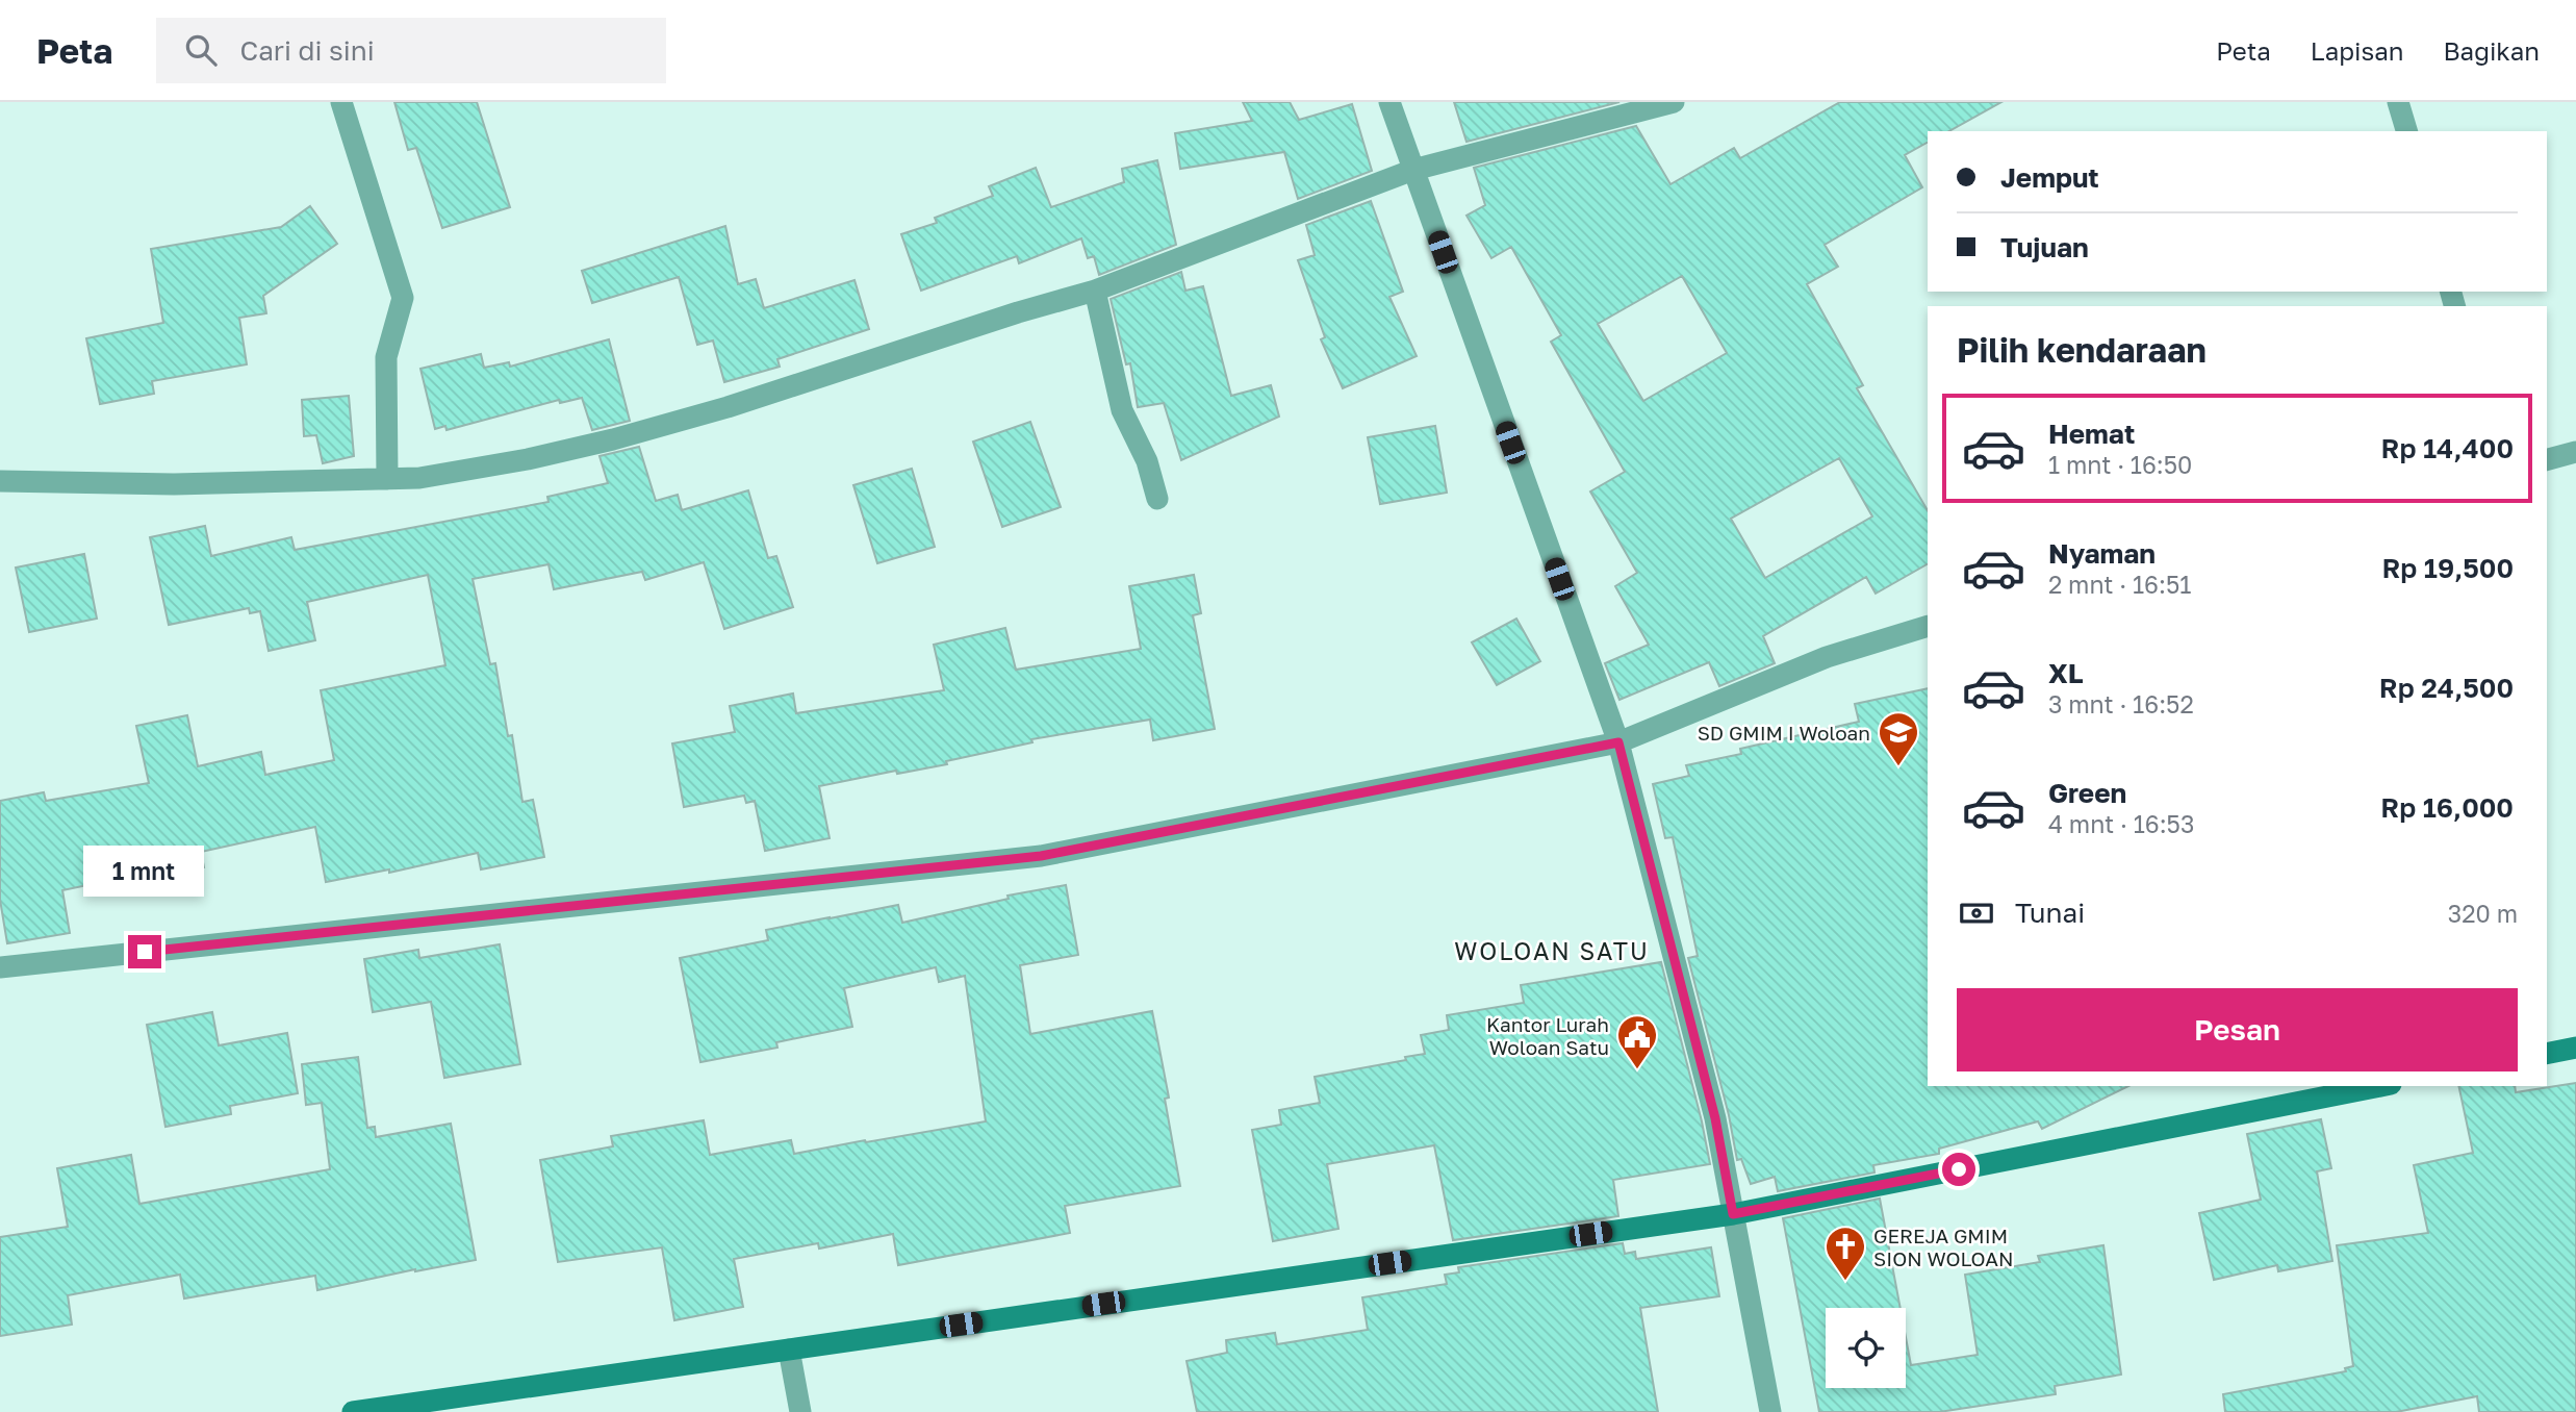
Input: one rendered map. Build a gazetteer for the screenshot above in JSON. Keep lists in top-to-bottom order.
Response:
{
  "districts": ["WOLOAN SATU"],
  "places": {
    "school or university": ["SD GMIM I Woloan"],
    "public building": ["Kantor Lurah Woloan Satu"],
    "church": ["GEREJA GMIM SION WOLOAN"]
  },
  "page": {
    "header": "Peta",
    "search": "Cari di sini",
    "nav": ["Peta", "Lapisan", "Bagikan"],
    "banner": ["Jemput", "Tujuan"],
    "heading": "Pilih kendaraan",
    "list": [
      {
        "name": "Hemat",
        "note": "1 mnt · 16:50",
        "value": "Rp 14,400"
      },
      {
        "name": "Nyaman",
        "note": "2 mnt · 16:51",
        "value": "Rp 19,500"
      },
      {
        "name": "XL",
        "note": "3 mnt · 16:52",
        "value": "Rp 24,500"
      },
      {
        "name": "Green",
        "note": "4 mnt · 16:53",
        "value": "Rp 16,000"
      }
    ],
    "bubble": "1 mnt",
    "pay": ["Tunai", "320 m"],
    "buttons": "Pesan"
  }
}
